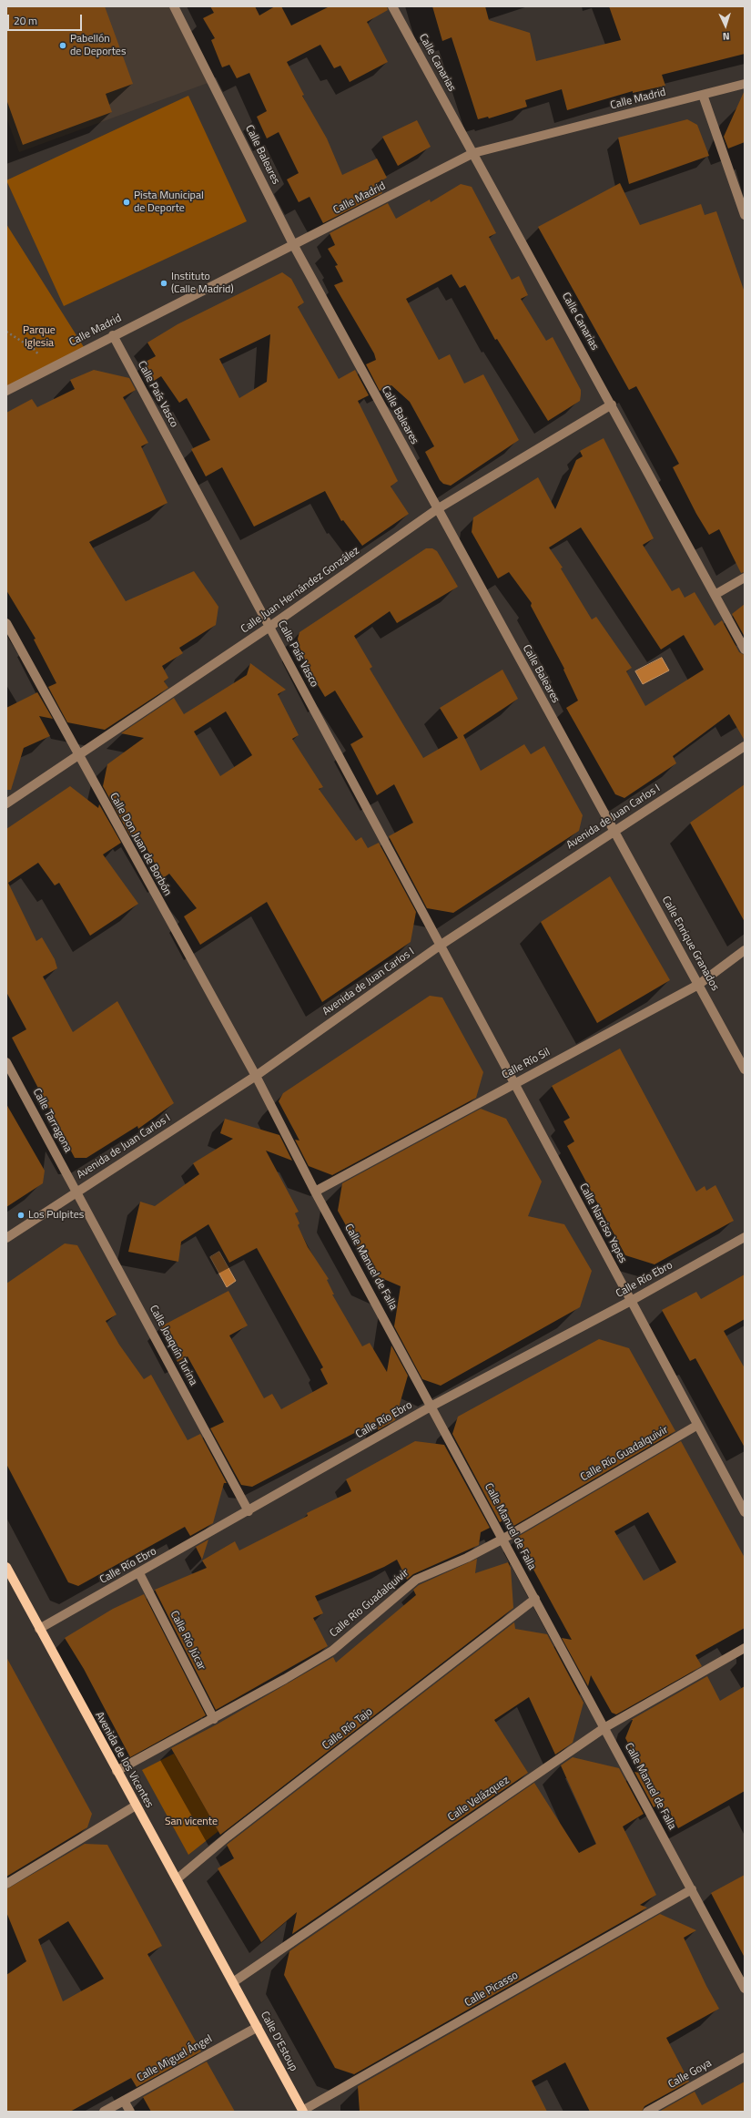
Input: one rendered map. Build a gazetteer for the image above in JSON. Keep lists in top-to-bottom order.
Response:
{
  "streets": {
    "main road": ["Avenida de los Vicentes", "Calle D'Estoup"],
    "street": [
      "Calle Canarias",
      "Calle Madrid",
      "Calle Baleares",
      "Calle País Vasco",
      "Calle Juan Hernández González",
      "Avenida de Juan Carlos I",
      "Calle Don Juan de Borbón",
      "Calle Enrique Granados",
      "Calle Río Sil",
      "Calle Tarragona",
      "Calle Narciso Yepes",
      "Calle Manuel de Falla",
      "Calle Río Ebro",
      "Calle Joaquín Turina",
      "Calle Río Guadalquivir",
      "Calle Río Júcar",
      "Calle Río Tajo",
      "Calle Velázquez",
      "Calle Picasso",
      "Calle Miguel Ángel",
      "Calle Goya"
    ]
  },
  "crossings": [
    ["Calle Canarias", "Calle Madrid"],
    ["Calle Canarias", "Calle Juan Hernández González"],
    ["Calle Madrid", "Calle Baleares"],
    ["Calle Madrid", "Calle País Vasco"],
    ["Calle Baleares", "Calle Juan Hernández González"],
    ["Calle Baleares", "Avenida de Juan Carlos I"],
    ["Calle Baleares", "Calle Enrique Granados"],
    ["Calle País Vasco", "Calle Juan Hernández González"],
    ["Calle País Vasco", "Avenida de Juan Carlos I"],
    ["Calle País Vasco", "Calle Narciso Yepes"],
    ["Calle Juan Hernández González", "Calle Don Juan de Borbón"],
    ["Avenida de Juan Carlos I", "Calle Don Juan de Borbón"],
    ["Avenida de Juan Carlos I", "Calle Enrique Granados"],
    ["Avenida de Juan Carlos I", "Calle Tarragona"],
    ["Avenida de Juan Carlos I", "Calle Narciso Yepes"],
    ["Avenida de Juan Carlos I", "Calle Manuel de Falla"],
    ["Avenida de Juan Carlos I", "Calle Joaquín Turina"],
    ["Calle Don Juan de Borbón", "Calle Manuel de Falla"],
    ["Calle Enrique Granados", "Calle Río Sil"],
    ["Calle Río Sil", "Calle Narciso Yepes"],
    ["Calle Río Sil", "Calle Manuel de Falla"],
    ["Calle Tarragona", "Calle Joaquín Turina"],
    ["Calle Narciso Yepes", "Calle Río Ebro"],
    ["Calle Narciso Yepes", "Calle Río Guadalquivir"],
    ["Calle Manuel de Falla", "Calle Río Ebro"],
    ["Calle Manuel de Falla", "Calle Río Guadalquivir"],
    ["Calle Manuel de Falla", "Calle Río Tajo"],
    ["Calle Manuel de Falla", "Calle Velázquez"],
    ["Calle Manuel de Falla", "Calle Picasso"],
    ["Calle Río Ebro", "Calle Joaquín Turina"],
    ["Calle Río Ebro", "Calle Río Júcar"],
    ["Calle Río Ebro", "Avenida de los Vicentes"],
    ["Calle Río Guadalquivir", "Calle Río Júcar"],
    ["Calle Río Guadalquivir", "Avenida de los Vicentes"],
    ["Calle Río Tajo", "Avenida de los Vicentes"],
    ["Avenida de los Vicentes", "Calle Velázquez"],
    ["Avenida de los Vicentes", "Calle D'Estoup"],
    ["Calle Velázquez", "Calle D'Estoup"],
    ["Calle Picasso", "Calle D'Estoup"],
    ["Calle D'Estoup", "Calle Miguel Ángel"]
  ],
  "parks": ["Parque Iglesia", "San vicente"],
  "places": [
    "Pabellón de Deportes",
    "Pista Municipal de Deporte",
    "Instituto (Calle Madrid)",
    "Los Pulpites"
  ],
  "scale_bar": "20 m",
  "north": "bottom"
}
